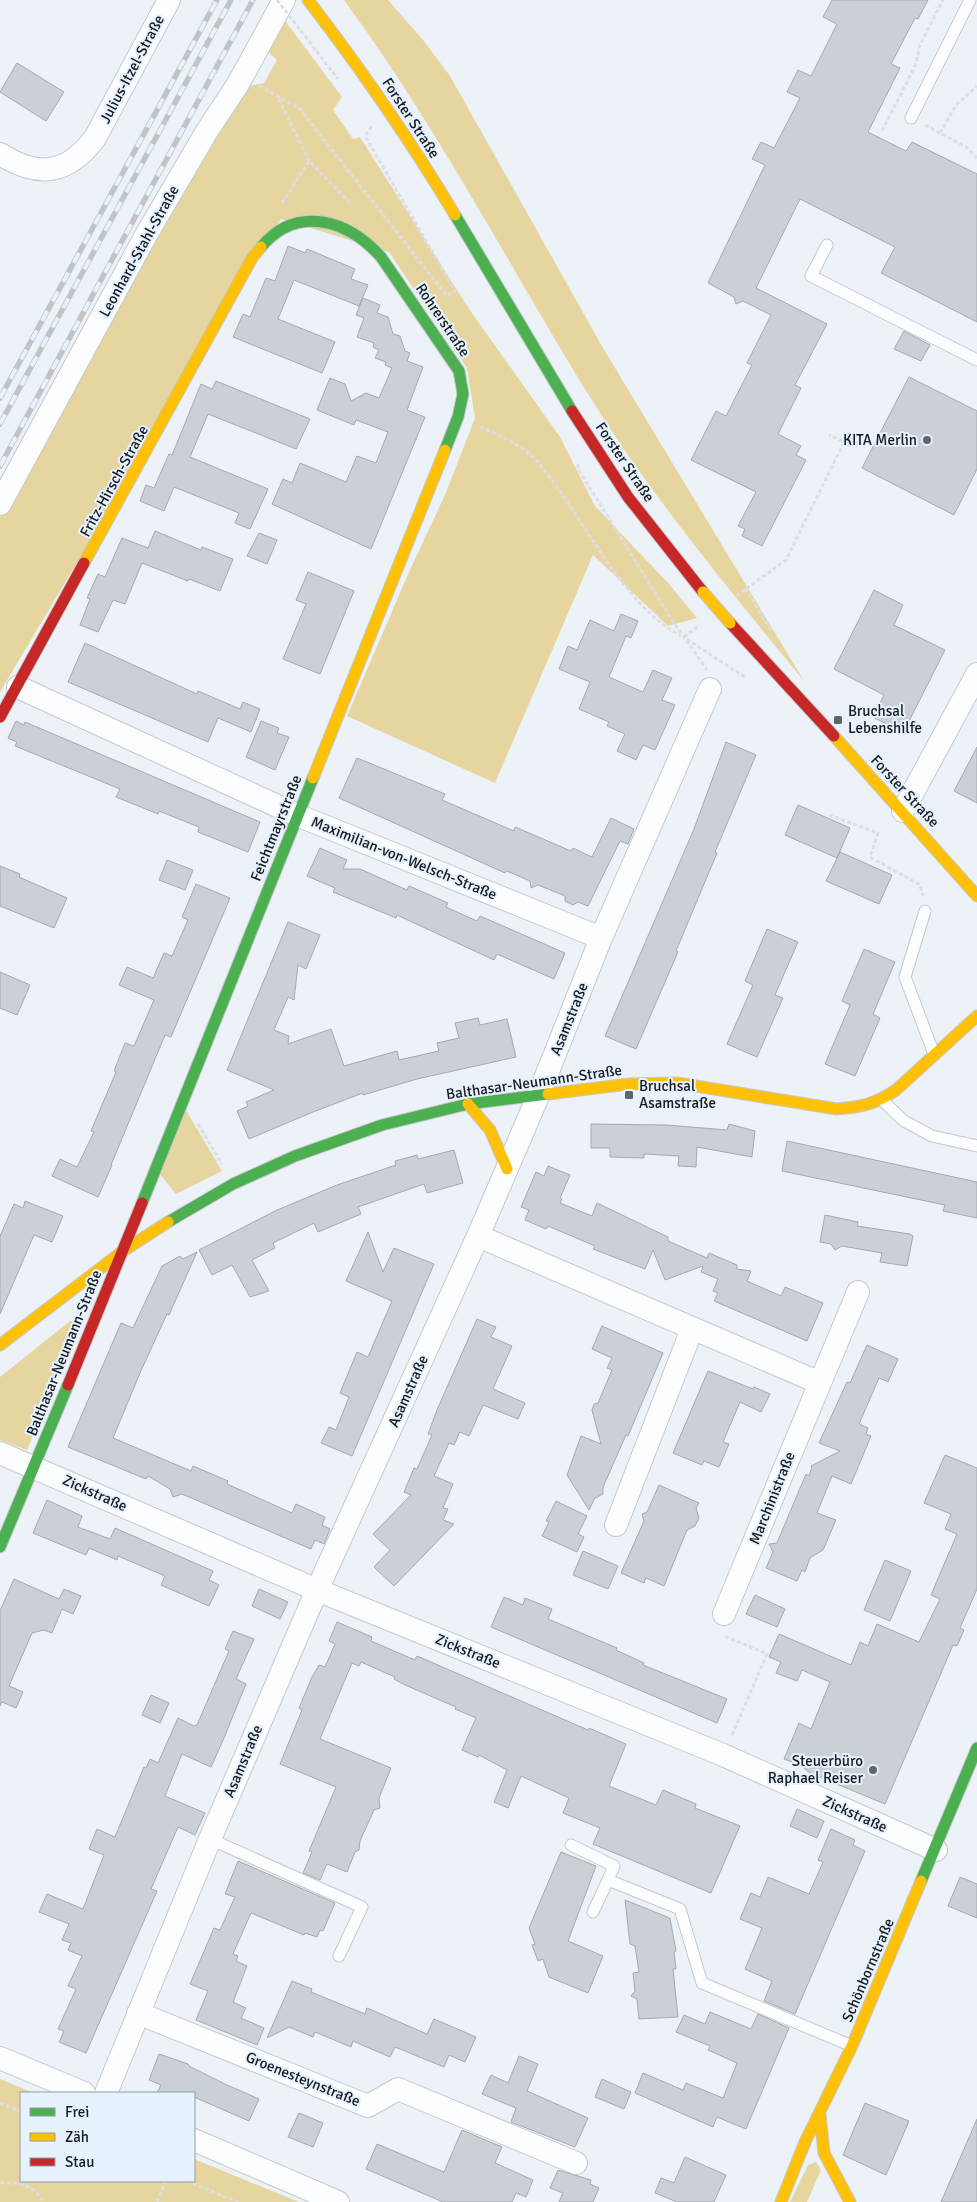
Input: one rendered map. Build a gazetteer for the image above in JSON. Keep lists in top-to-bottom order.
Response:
{
  "streets": {
    "street": [
      "Julius-Itzel-Straße",
      "Forster Straße",
      "Leonhard-Stahl-Straße",
      "Rohrerstraße",
      "Fritz-Hirsch-Straße",
      "Feichtmayrstraße",
      "Maximilian-von-Welsch-Straße",
      "Asamstraße",
      "Balthasar-Neumann-Straße",
      "Zickstraße",
      "Marchinistraße",
      "Schönbornstraße",
      "Groenesteynstraße"
    ]
  },
  "crossings": [
    ["Rohrerstraße", "Fritz-Hirsch-Straße"],
    ["Rohrerstraße", "Feichtmayrstraße"],
    ["Fritz-Hirsch-Straße", "Maximilian-von-Welsch-Straße"],
    ["Feichtmayrstraße", "Maximilian-von-Welsch-Straße"],
    ["Feichtmayrstraße", "Balthasar-Neumann-Straße"],
    ["Maximilian-von-Welsch-Straße", "Asamstraße"],
    ["Asamstraße", "Balthasar-Neumann-Straße"],
    ["Asamstraße", "Zickstraße"],
    ["Asamstraße", "Groenesteynstraße"],
    ["Balthasar-Neumann-Straße", "Zickstraße"],
    ["Zickstraße", "Schönbornstraße"]
  ],
  "places": {
    "other": ["KITA Merlin", "Steuerbüro Raphael Reiser"],
    "transit": ["Bruchsal Lebenshilfe", "Bruchsal Asamstraße"]
  },
  "legend": ["Frei", "Zäh", "Stau"]
}
